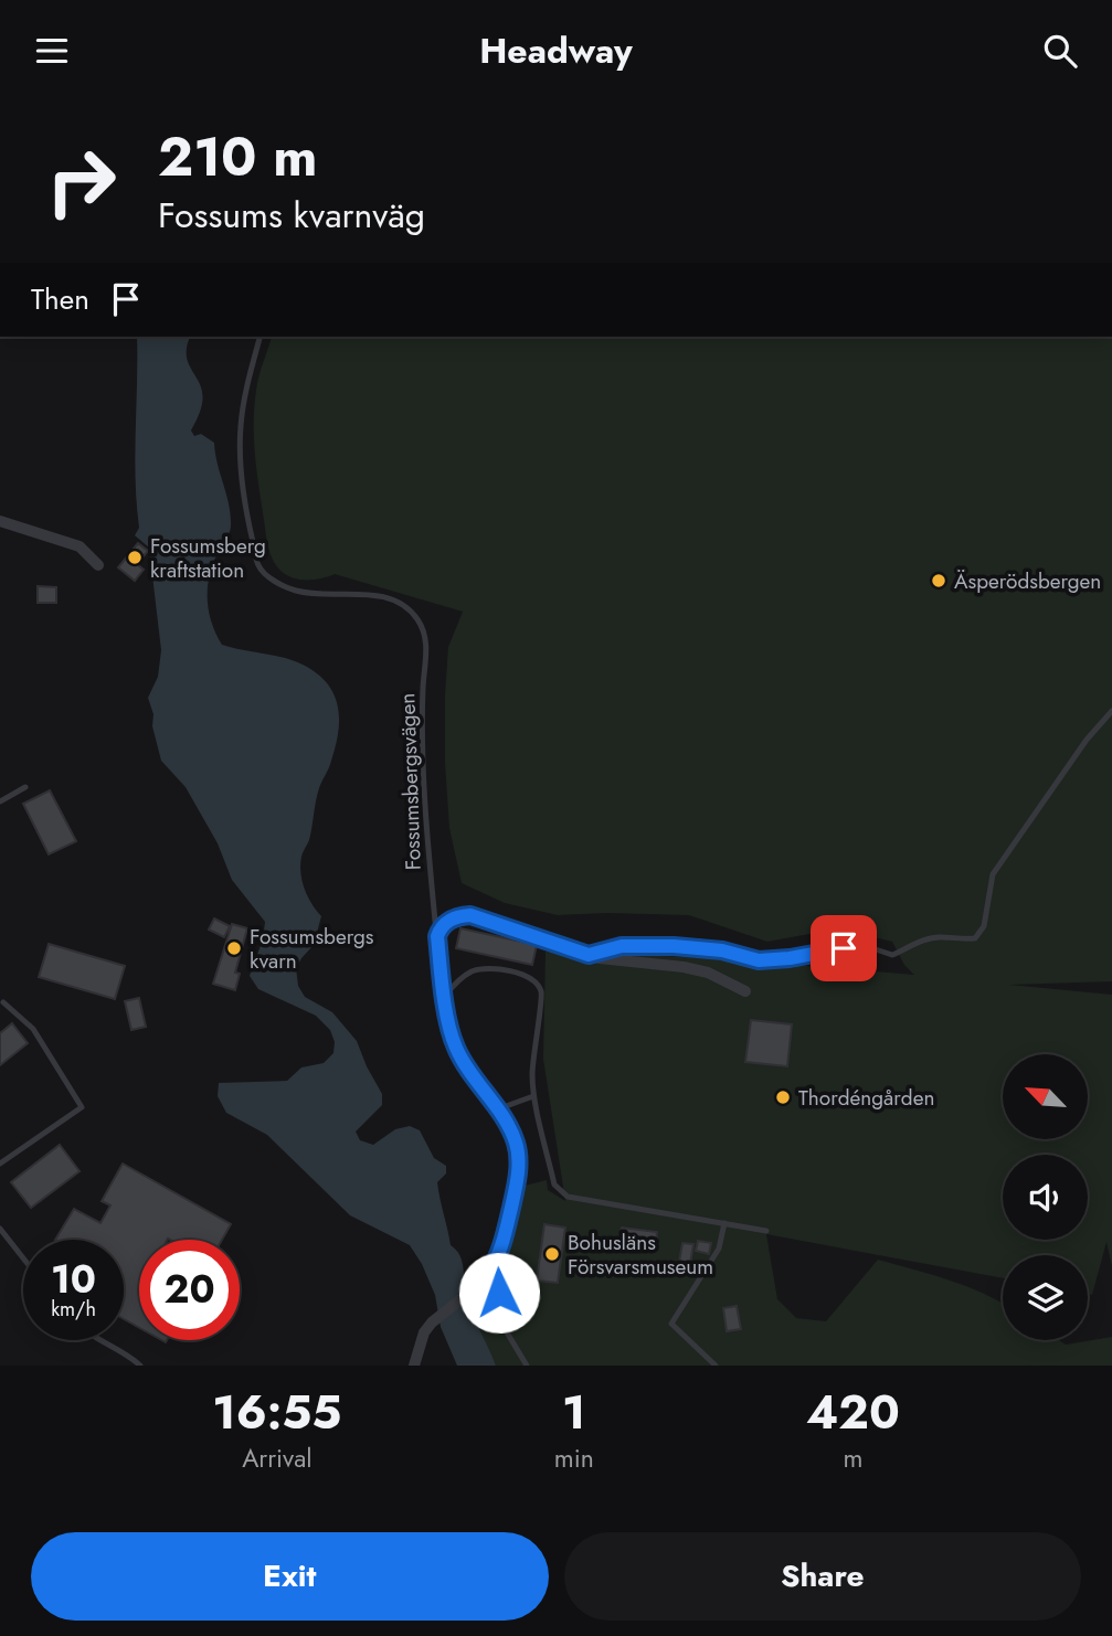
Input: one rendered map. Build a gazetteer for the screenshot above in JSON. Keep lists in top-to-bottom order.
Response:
{
  "streets": {
    "lane": ["Fossumsbergsvägen"]
  },
  "places": [
    "Fossumsberg kraftstation",
    "Äsperödsbergen",
    "Fossumsbergs kvarn",
    "Thordéngården",
    "Bohusläns Försvarsmuseum"
  ],
  "north": "top left",
  "page": {
    "header": "Headway",
    "turn": ["210 m", "Fossums kvarnväg"],
    "then": "Then",
    "speed": "10 km/h",
    "limit": "20",
    "eta": [
      "16:55",
      "Arrival",
      "1",
      "min",
      "420",
      "m"
    ],
    "buttons": ["Exit", "Share"]
  }
}
